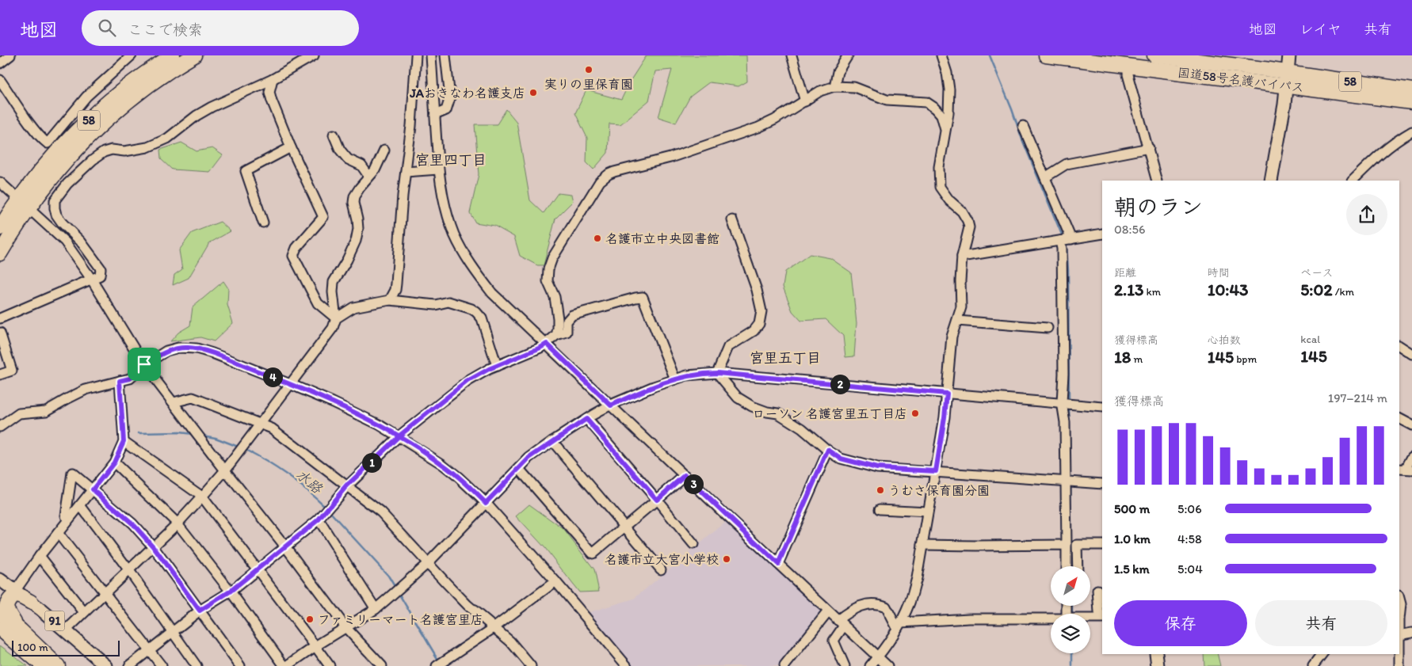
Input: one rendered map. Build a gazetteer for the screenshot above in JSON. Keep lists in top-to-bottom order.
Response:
{
  "streets": {
    "highway": ["国道58号名護バイパス", "58"],
    "main road": ["91"]
  },
  "districts": ["宮里四丁目", "宮里五丁目"],
  "water": ["水路"],
  "places": [
    "実りの里保育園",
    "JAおきなわ名護支店",
    "名護市立中央図書館",
    "ローソン 名護宮里五丁目店",
    "うむさ保育園分園",
    "名護市立大宮小学校",
    "ファミリーマート名護宮里店"
  ],
  "scale_bar": "100 m",
  "north": "top right",
  "page": {
    "header": "地図",
    "search": "ここで検索",
    "nav": ["地図", "レイヤ", "共有"],
    "heading": ["朝のラン", "08:56"],
    "stats": [
      ["距離", "2.13 km"],
      ["時間", "10:43"],
      ["ペース", "5:02 /km"],
      ["獲得標高", "18 m"],
      ["心拍数", "145 bpm"],
      ["kcal", "145"]
    ],
    "pins": [
      "4",
      "2",
      "1",
      "3"
    ],
    "chart": ["獲得標高", "197–214 m"],
    "list": [
      {
        "name": "500 m",
        "note": "5:06"
      },
      {
        "name": "1.0 km",
        "note": "4:58"
      },
      {
        "name": "1.5 km",
        "note": "5:04"
      }
    ],
    "buttons": ["保存", "共有"],
    "scale": "100 m"
  }
}
